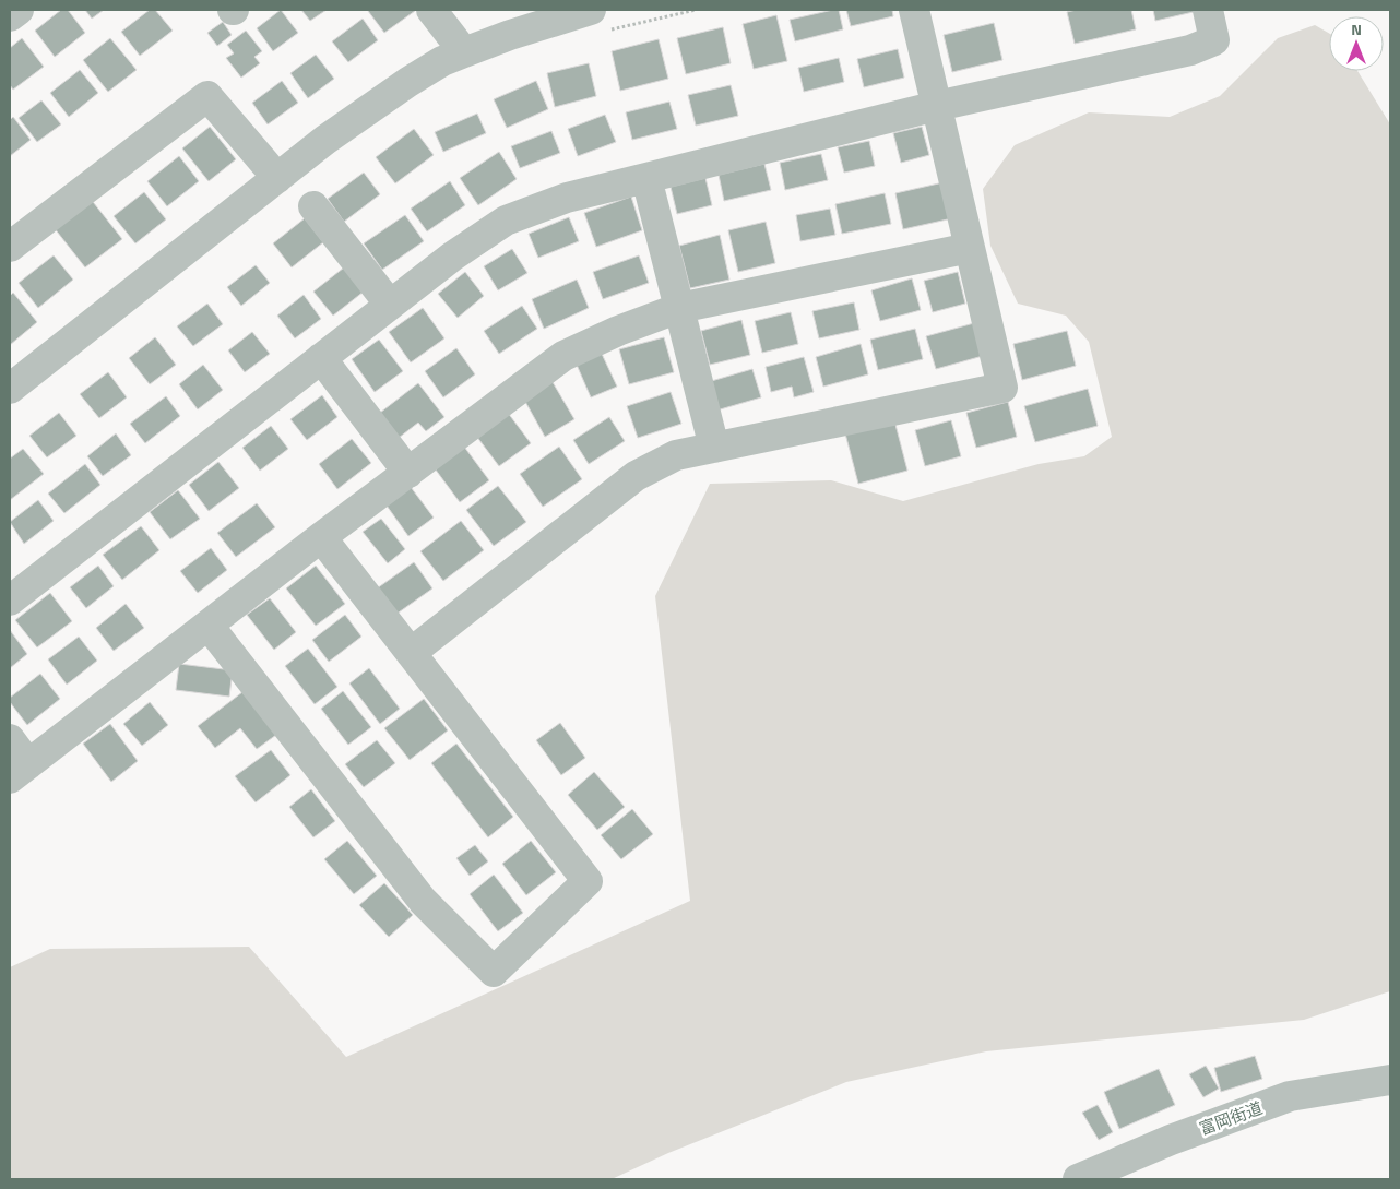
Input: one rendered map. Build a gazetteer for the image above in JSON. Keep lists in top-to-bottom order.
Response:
{
  "streets": {
    "street": ["富岡街道"]
  },
  "north": "top"
}
